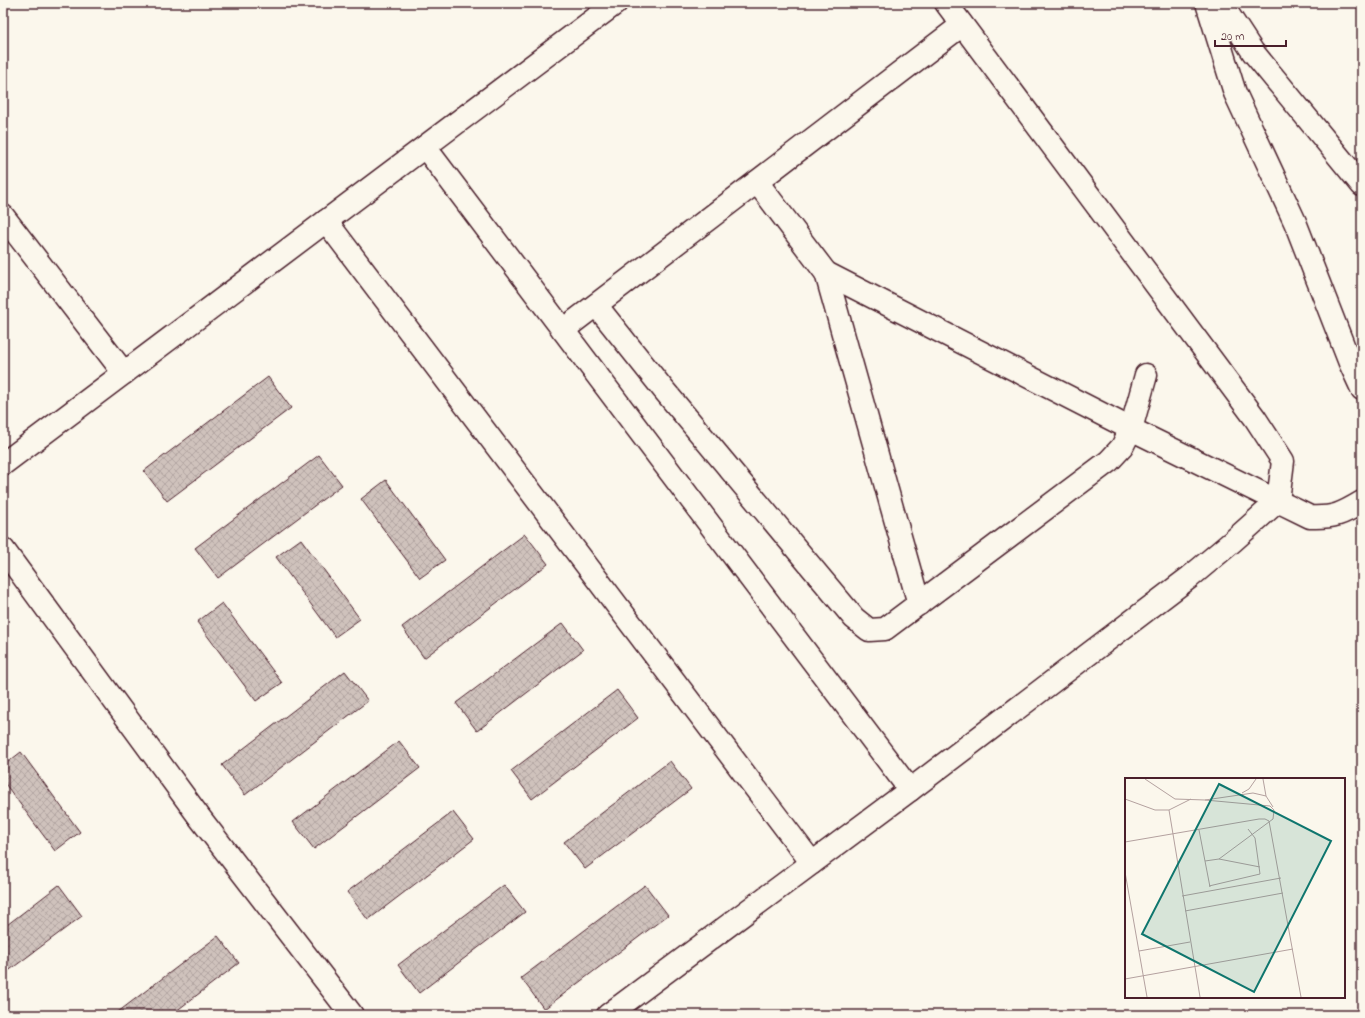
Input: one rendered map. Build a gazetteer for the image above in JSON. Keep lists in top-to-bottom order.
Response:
{
  "scale_bar": "20 m"
}
